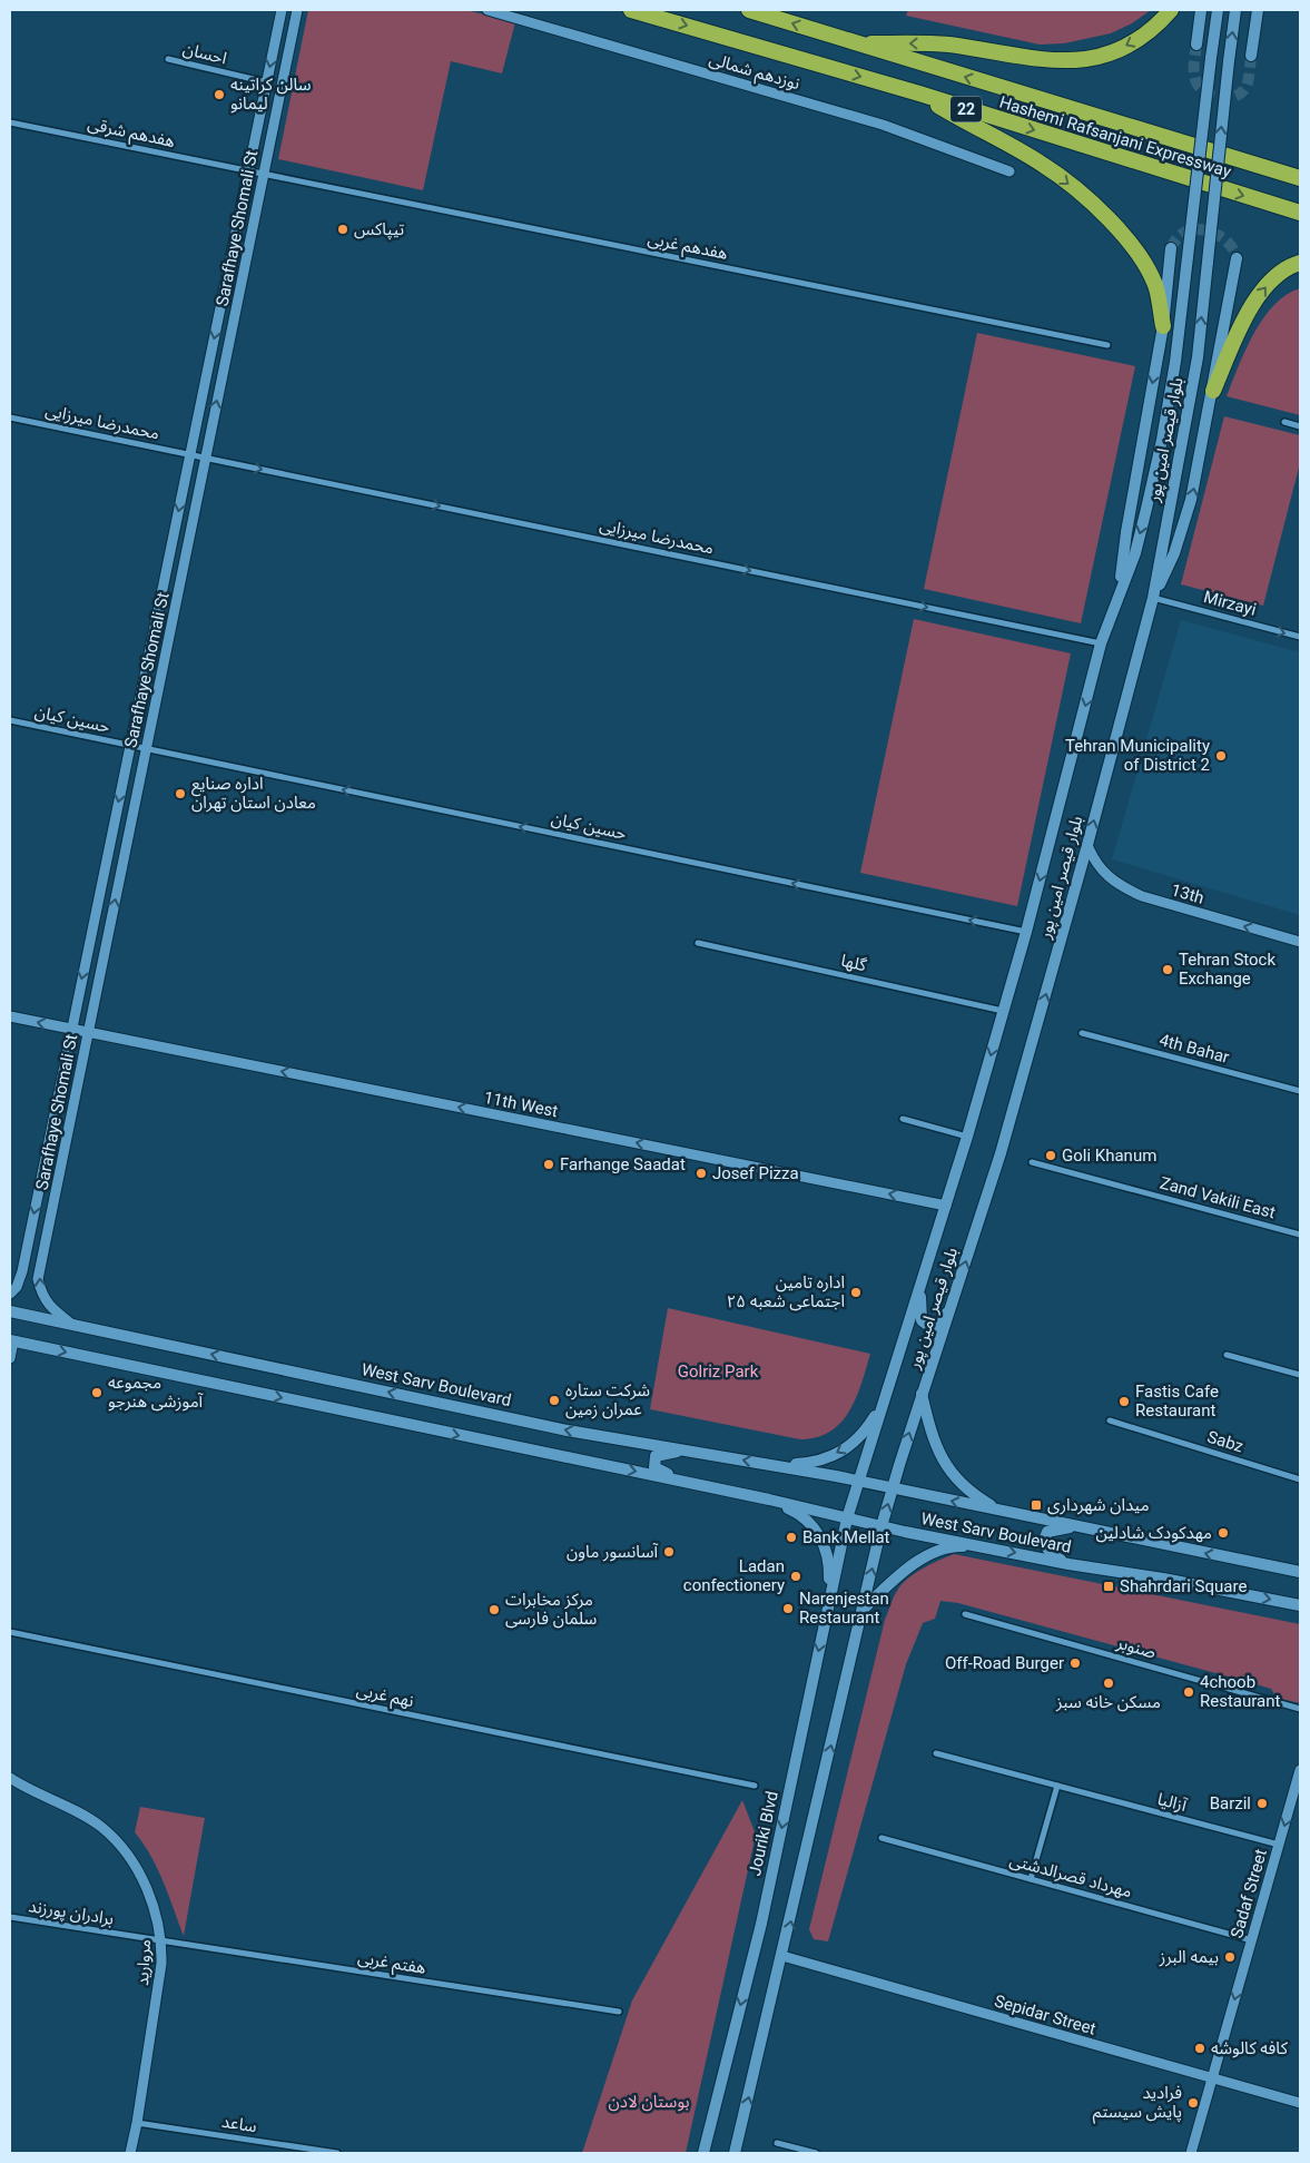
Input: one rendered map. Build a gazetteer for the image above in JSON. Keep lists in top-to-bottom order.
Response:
{
  "streets": {
    "highway": ["22", "Hashemi Rafsanjani Expressway"],
    "main road": ["بلوار قیصر امین پور", "West Sarv Boulevard", "Jouriki Blvd"],
    "street": [
      "احسان",
      "نوزدهم شمالی",
      "هفدهم شرقی",
      "Sarafhaye Shomali St",
      "هفدهم غربی",
      "محمدرضا میرزایی",
      "Mirzayi",
      "حسین کیان",
      "13th",
      "گلها",
      "4th Bahar",
      "11th West",
      "Zand Vakili East",
      "Sabz",
      "صنوبر",
      "نهم غربی",
      "آزالیا",
      "مهرداد قصرالدشتی",
      "Sadaf Street",
      "برادران پورزند",
      "مروارید",
      "هفتم غربی",
      "Sepidar Street",
      "ساعد"
    ]
  },
  "crossings": [
    ["احسان", "Sarafhaye Shomali St"],
    ["هفدهم شرقی", "Sarafhaye Shomali St"],
    ["هفدهم شرقی", "هفدهم غربی"],
    ["Sarafhaye Shomali St", "هفدهم غربی"],
    ["Sarafhaye Shomali St", "محمدرضا میرزایی"],
    ["Sarafhaye Shomali St", "حسین کیان"],
    ["Sarafhaye Shomali St", "11th West"],
    ["Sarafhaye Shomali St", "West Sarv Boulevard"],
    ["محمدرضا میرزایی", "بلوار قیصر امین پور"],
    ["بلوار قیصر امین پور", "Mirzayi"],
    ["بلوار قیصر امین پور", "حسین کیان"],
    ["بلوار قیصر امین پور", "13th"],
    ["بلوار قیصر امین پور", "گلها"],
    ["بلوار قیصر امین پور", "11th West"],
    ["بلوار قیصر امین پور", "West Sarv Boulevard"],
    ["بلوار قیصر امین پور", "Jouriki Blvd"],
    ["West Sarv Boulevard", "Jouriki Blvd"],
    ["آزالیا", "Sadaf Street"],
    ["مهرداد قصرالدشتی", "Sadaf Street"],
    ["Sadaf Street", "Sepidar Street"],
    ["برادران پورزند", "مروارید"],
    ["برادران پورزند", "هفتم غربی"],
    ["مروارید", "هفتم غربی"],
    ["مروارید", "ساعد"]
  ],
  "one_way": [
    "محمدرضا میرزایی",
    "Mirzayi",
    "حسین کیان",
    "13th",
    "11th West",
    "Sadaf Street"
  ],
  "parks": ["Golriz Park", "بوستان لادن"],
  "places": {
    "other": [
      "سالن کراتینه لیمانو",
      "تیپاکس",
      "Tehran Municipality of District 2",
      "اداره صنایع معادن استان تهران",
      "Tehran Stock Exchange",
      "Goli Khanum",
      "Farhange Saadat",
      "Josef Pizza",
      "اداره تامین اجتماعی شعبه ۲۵",
      "مجموعه آموزشی هنرجو",
      "شرکت ستاره عمران زمین",
      "Fastis Cafe Restaurant",
      "مهدکودک شادلین",
      "Bank Mellat",
      "آسانسور ماون",
      "Ladan confectionery",
      "Narenjestan Restaurant",
      "مرکز مخابرات سلمان فارسی",
      "Off-Road Burger",
      "مسکن خانه سبز",
      "4choob Restaurant",
      "Barzil",
      "بیمه البرز",
      "کافه کالوشه",
      "فرادید پایش سیستم"
    ],
    "transit": ["میدان شهرداری", "Shahrdari Square"]
  }
}
